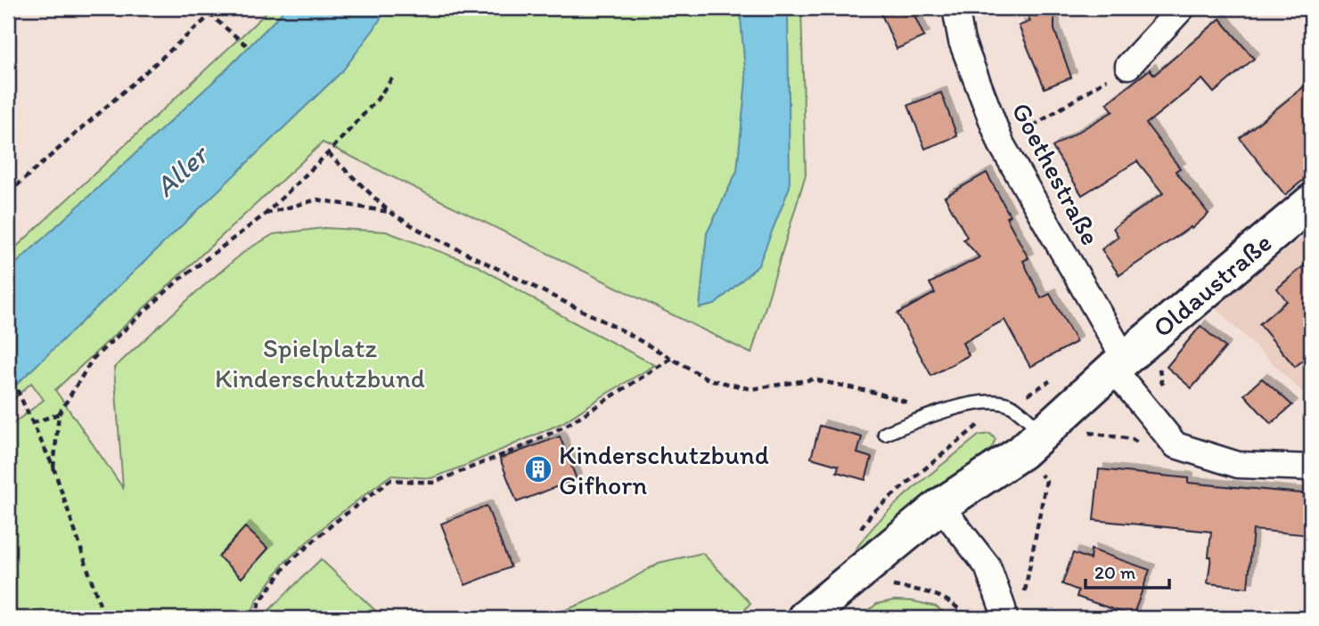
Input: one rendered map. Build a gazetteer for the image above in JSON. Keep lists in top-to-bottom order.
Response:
{
  "streets": {
    "street": ["Goethestraße", "Oldaustraße"]
  },
  "crossings": [
    ["Goethestraße", "Oldaustraße"]
  ],
  "water": ["Aller"],
  "parks": ["Spielplatz Kinderschutzbund"],
  "places": {
    "building": ["Kinderschutzbund Gifhorn"]
  },
  "scale_bar": "20 m"
}
